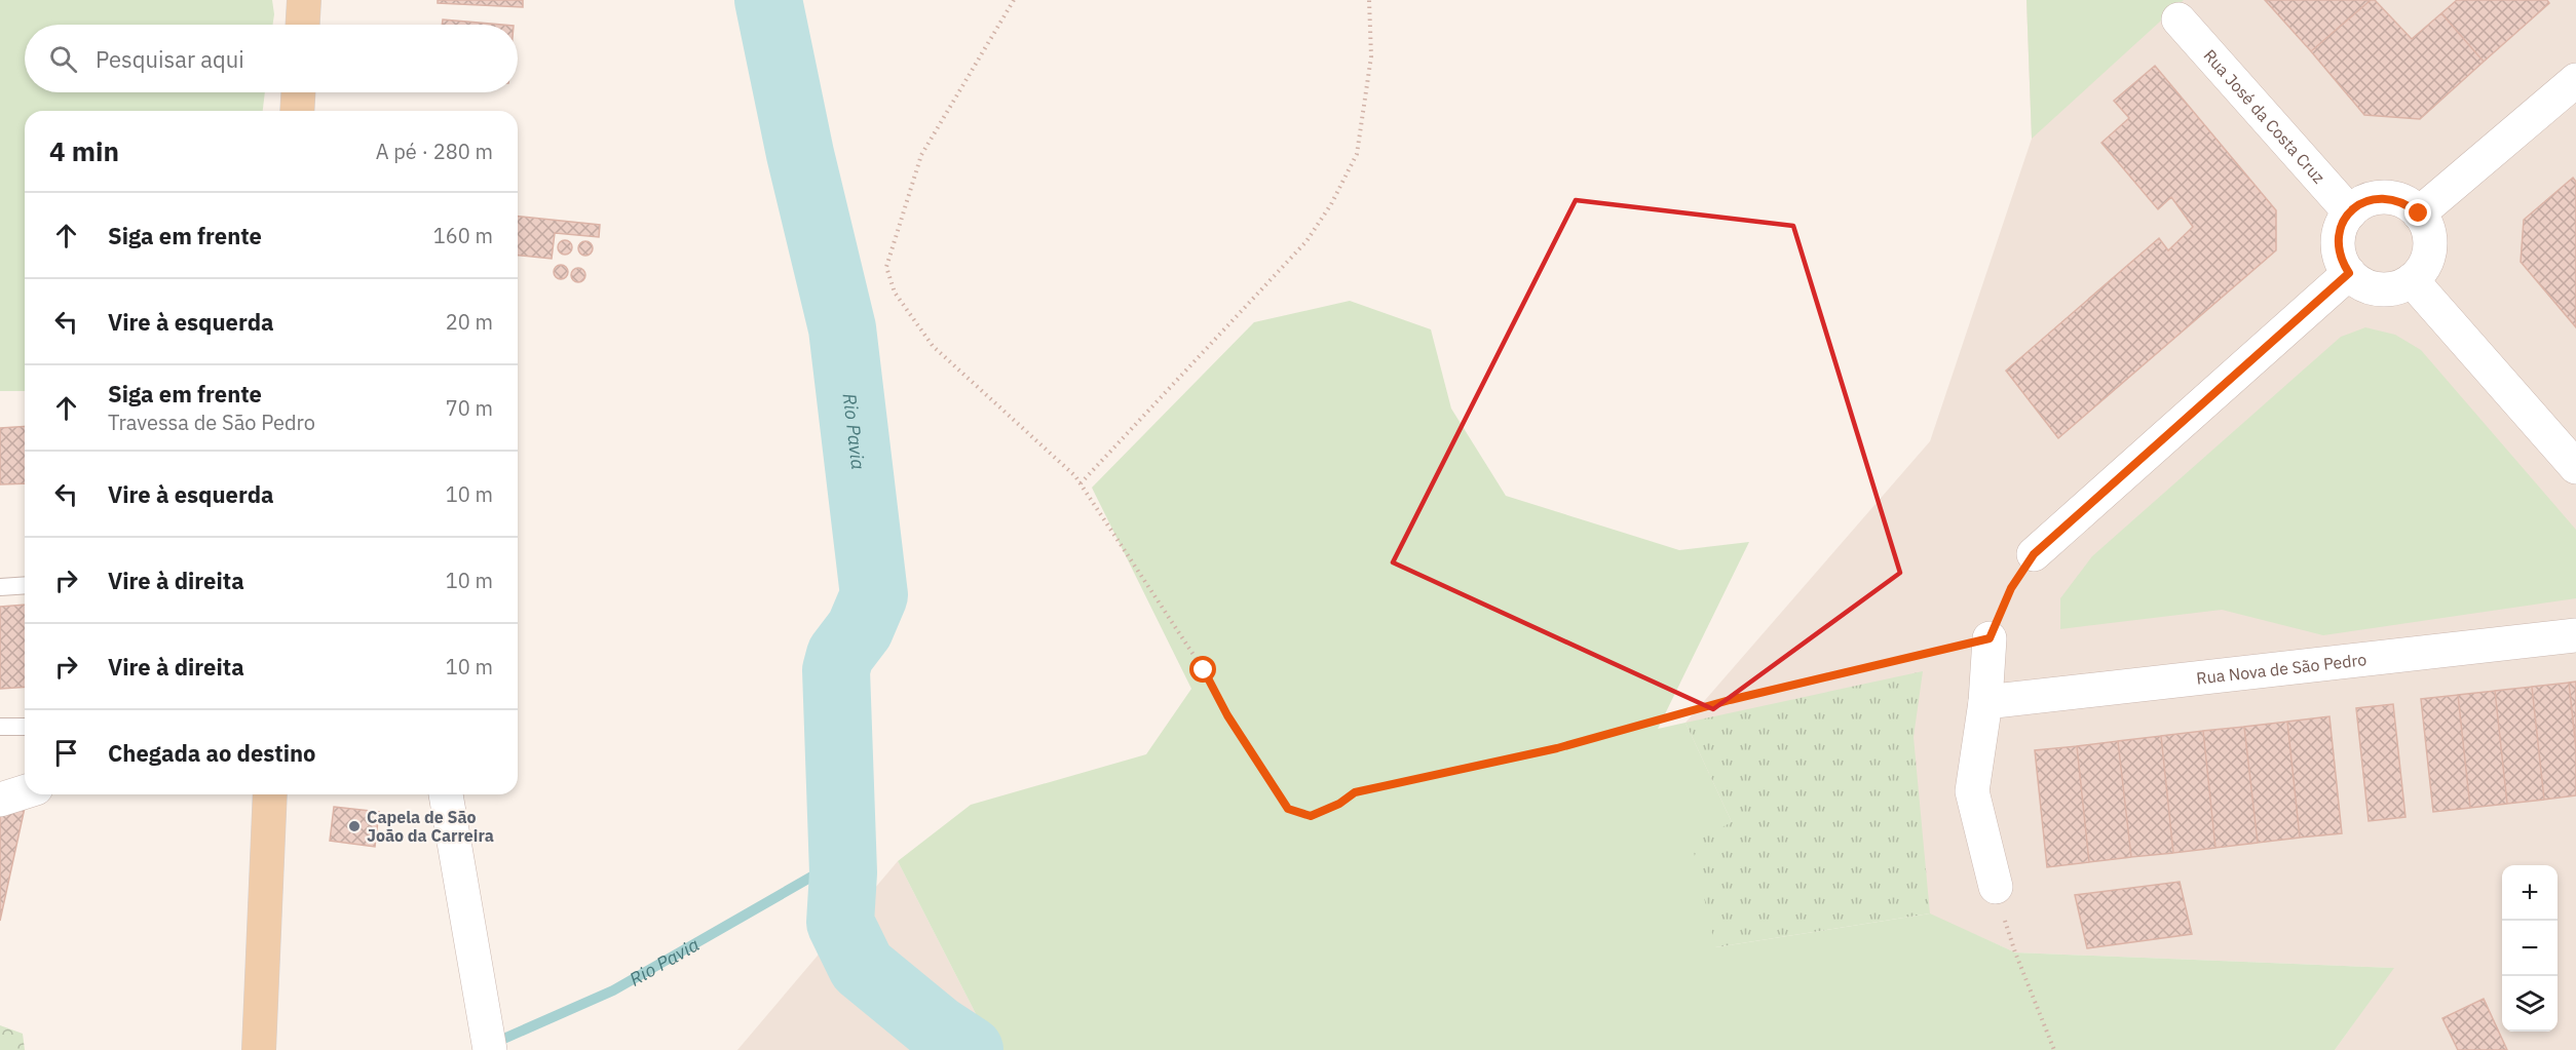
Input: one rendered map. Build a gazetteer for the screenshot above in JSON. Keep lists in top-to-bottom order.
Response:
{
  "streets": {
    "street": ["Rua José da Costa Cruz", "Rua Nova de São Pedro"]
  },
  "water": ["Rio Pavia"],
  "places": ["Capela de São João da Carreira"],
  "page": {
    "search": "Pesquisar aqui",
    "heading": ["4 min", "A pé · 280 m"],
    "list": [
      ["Siga em frente", "160 m"],
      ["Vire à esquerda", "20 m"],
      ["Siga em frente", "Travessa de São Pedro", "70 m"],
      ["Vire à esquerda", "10 m"],
      ["Vire à direita", "10 m"],
      ["Vire à direita", "10 m"],
      "Chegada ao destino"
    ],
    "map_buttons": ["+", "−"]
  }
}
